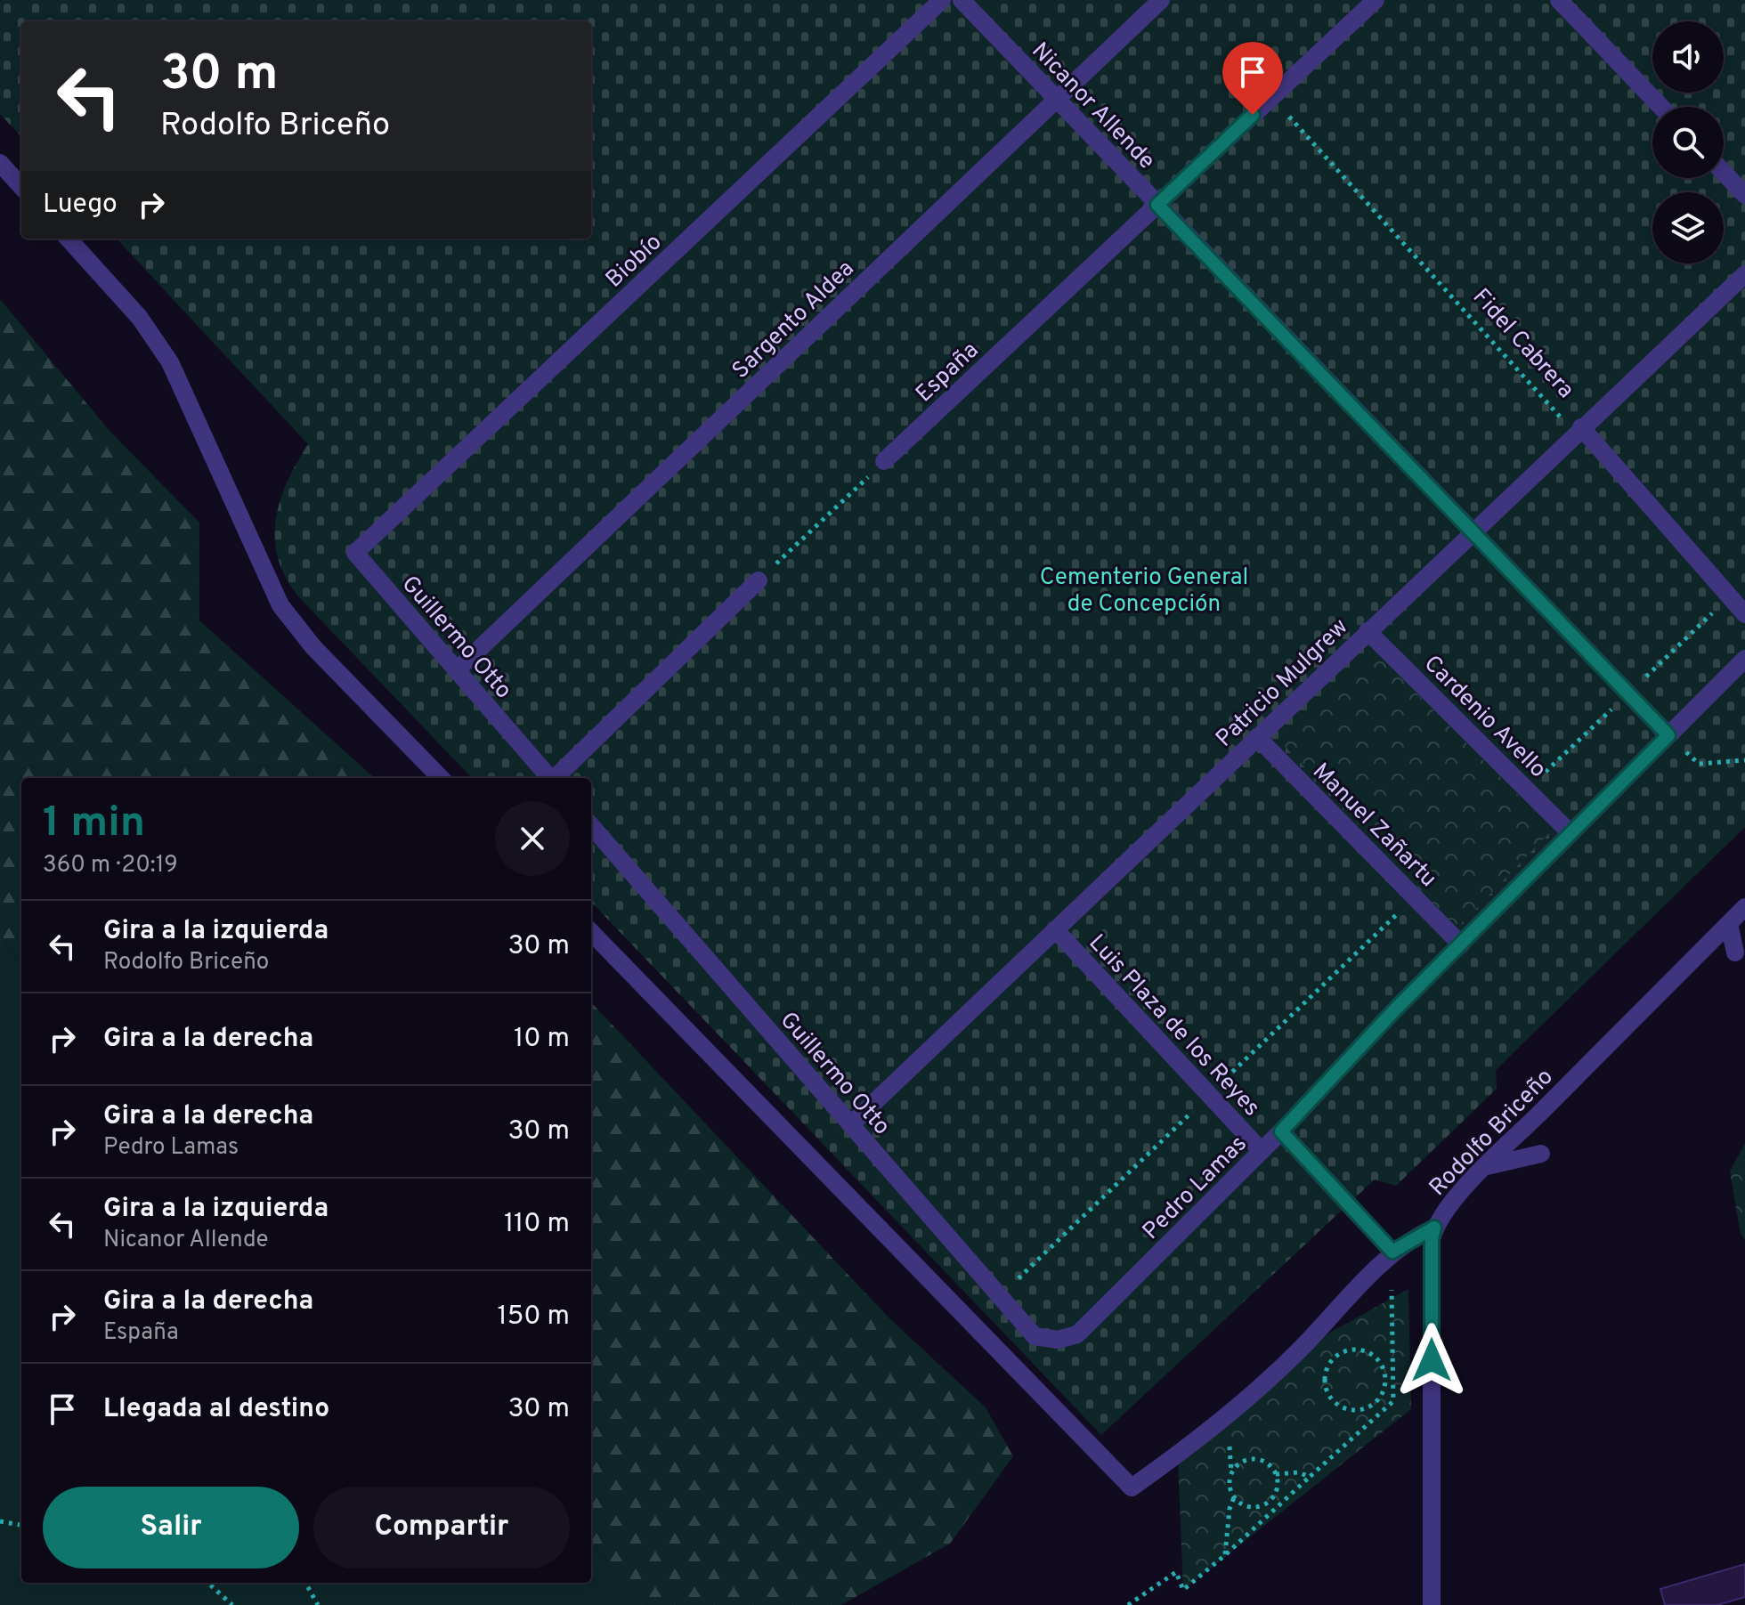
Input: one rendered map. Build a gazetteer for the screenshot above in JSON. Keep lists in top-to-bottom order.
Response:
{
  "streets": {
    "street": [
      "Nicanor Allende",
      "Biobío",
      "Sargento Aldea",
      "Fidel Cabrera",
      "España",
      "Guillermo Otto",
      "Patricio Mulgrew",
      "Cardenio Avello",
      "Manuel Zañartu",
      "Luis Plaza de los Reyes",
      "Rodolfo Briceño",
      "Pedro Lamas"
    ]
  },
  "crossings": [
    ["Nicanor Allende", "Sargento Aldea"],
    ["Nicanor Allende", "España"],
    ["Nicanor Allende", "Patricio Mulgrew"],
    ["Nicanor Allende", "Pedro Lamas"],
    ["Biobío", "Guillermo Otto"],
    ["Sargento Aldea", "Guillermo Otto"],
    ["Fidel Cabrera", "España"],
    ["Fidel Cabrera", "Patricio Mulgrew"],
    ["Guillermo Otto", "Patricio Mulgrew"],
    ["Guillermo Otto", "Pedro Lamas"],
    ["Patricio Mulgrew", "Cardenio Avello"],
    ["Patricio Mulgrew", "Manuel Zañartu"],
    ["Patricio Mulgrew", "Luis Plaza de los Reyes"],
    ["Cardenio Avello", "Pedro Lamas"],
    ["Manuel Zañartu", "Pedro Lamas"],
    ["Luis Plaza de los Reyes", "Pedro Lamas"]
  ],
  "parks": ["Cementerio General de Concepción"],
  "page": {
    "turn": ["30 m", "Rodolfo Briceño"],
    "then": "Luego",
    "heading": ["1 min", "360 m · 20:19"],
    "list": [
      {
        "name": "Gira a la izquierda",
        "note": "Rodolfo Briceño",
        "value": "30 m"
      },
      {
        "name": "Gira a la derecha",
        "value": "10 m"
      },
      {
        "name": "Gira a la derecha",
        "note": "Pedro Lamas",
        "value": "30 m"
      },
      {
        "name": "Gira a la izquierda",
        "note": "Nicanor Allende",
        "value": "110 m"
      },
      {
        "name": "Gira a la derecha",
        "note": "España",
        "value": "150 m"
      },
      {
        "name": "Llegada al destino",
        "value": "30 m"
      }
    ],
    "buttons": ["Salir", "Compartir"]
  }
}
